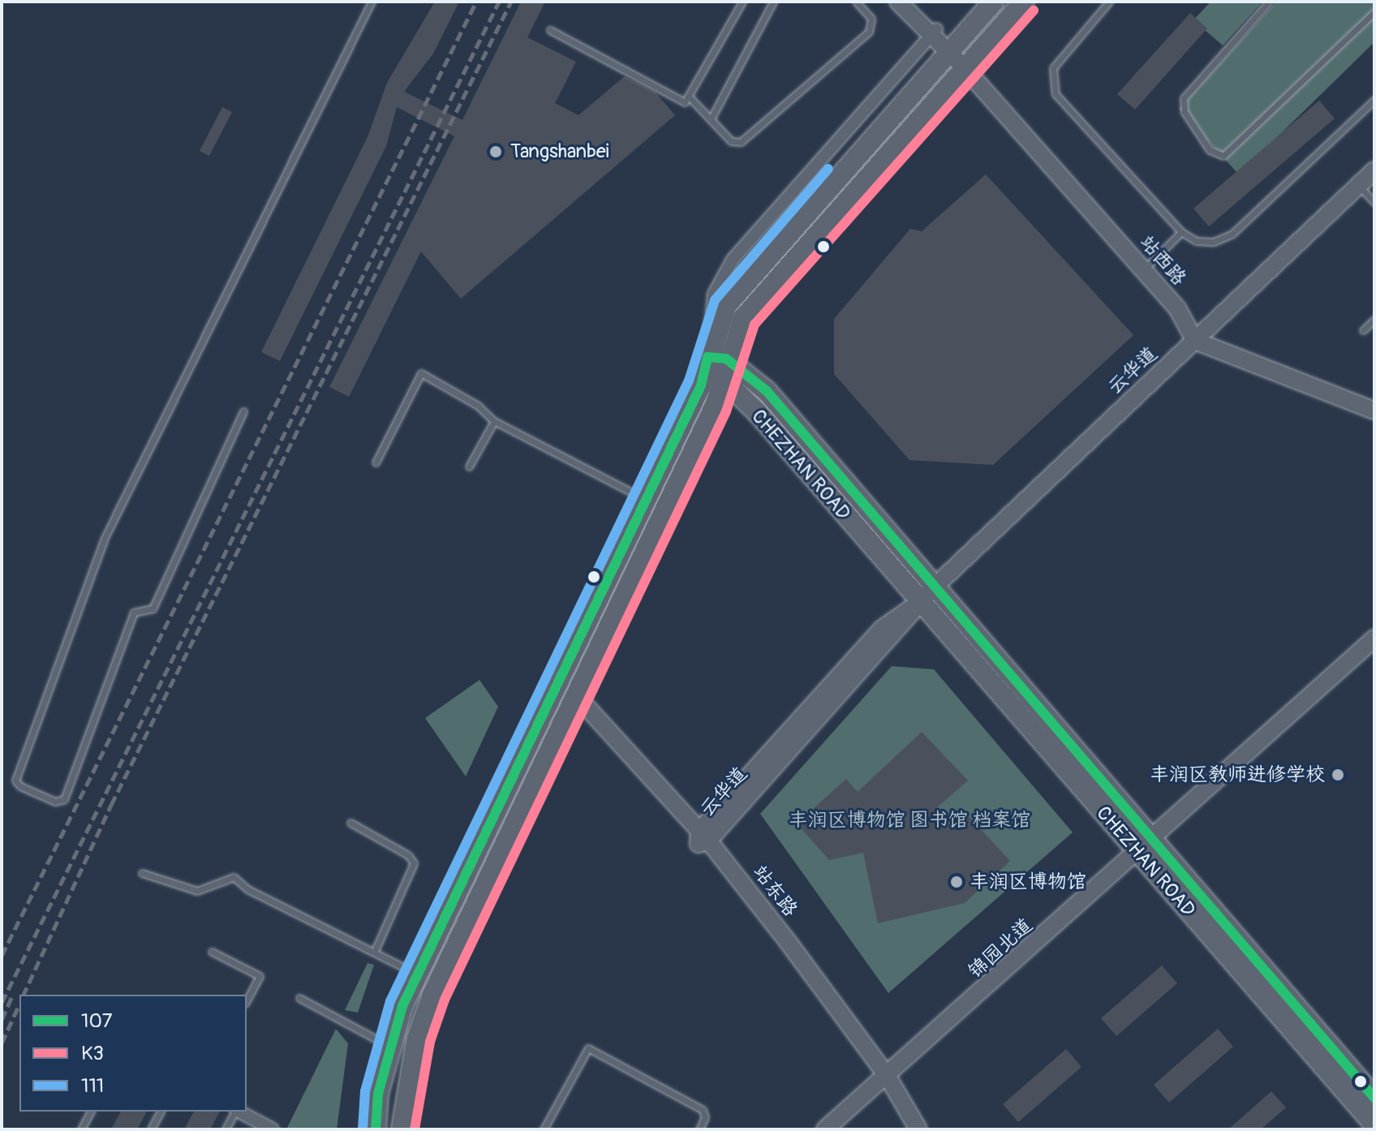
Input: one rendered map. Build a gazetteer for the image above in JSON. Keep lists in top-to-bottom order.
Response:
{
  "streets": {
    "main road": ["CHEZHAN ROAD"],
    "street": [
      "站西路",
      "云华道",
      "站东路",
      "锦园北道"
    ]
  },
  "crossings": [
    ["站西路", "云华道"],
    ["云华道", "CHEZHAN ROAD"],
    ["云华道", "站东路"],
    ["CHEZHAN ROAD", "锦园北道"],
    ["站东路", "锦园北道"]
  ],
  "parks": ["丰润区博物馆 图书馆 档案馆"],
  "places": ["Tangshanbei", "丰润区教师进修学校", "丰润区博物馆"],
  "lines": ["transit line K3", "transit line 111", "transit line 107"],
  "legend": ["107", "K3", "111"]
}
